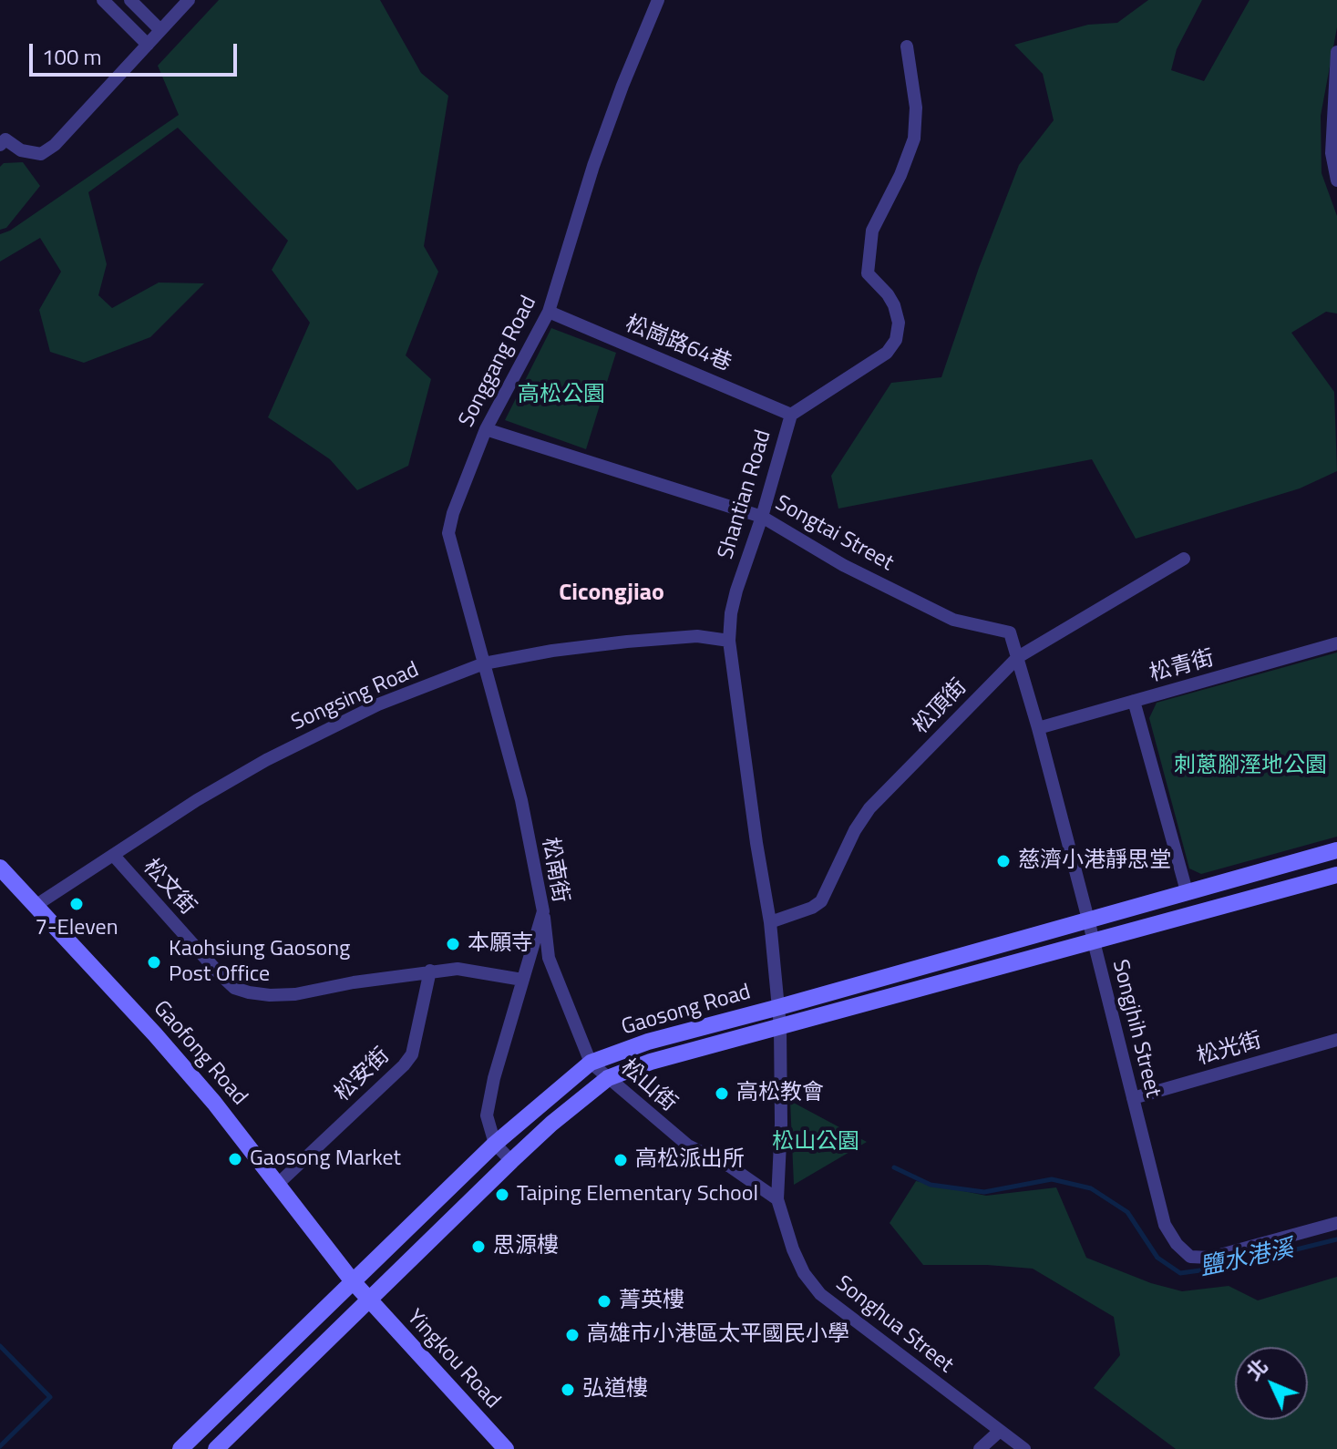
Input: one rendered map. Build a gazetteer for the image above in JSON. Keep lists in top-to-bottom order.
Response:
{
  "streets": {
    "street": [
      "松崗路64巷",
      "Songgang Road",
      "Shantian Road",
      "Songtai Street",
      "松青街",
      "Songsing Road",
      "松頂街",
      "松南街",
      "松文街",
      "Gaosong Road",
      "Songjhih Street",
      "松光街",
      "Gaofong Road",
      "松安街",
      "松山街",
      "Songhua Street",
      "Yingkou Road"
    ]
  },
  "crossings": [
    ["松崗路64巷", "Songgang Road"],
    ["松崗路64巷", "Shantian Road"],
    ["Songgang Road", "Songtai Street"],
    ["Songgang Road", "Songsing Road"],
    ["Songgang Road", "松南街"],
    ["Shantian Road", "Songtai Street"],
    ["Shantian Road", "Songsing Road"],
    ["Shantian Road", "松頂街"],
    ["Shantian Road", "Gaosong Road"],
    ["Shantian Road", "Songhua Street"],
    ["Songtai Street", "松頂街"],
    ["Songtai Street", "Songjhih Street"],
    ["松青街", "Songjhih Street"],
    ["Songsing Road", "松南街"],
    ["Songsing Road", "松文街"],
    ["Songsing Road", "Gaofong Road"],
    ["松頂街", "Songjhih Street"],
    ["松南街", "松文街"],
    ["松南街", "Gaosong Road"],
    ["松南街", "松山街"],
    ["松文街", "松安街"],
    ["Gaosong Road", "Songjhih Street"],
    ["Gaosong Road", "Gaofong Road"],
    ["Gaosong Road", "松山街"],
    ["Gaosong Road", "Songhua Street"],
    ["Gaosong Road", "Yingkou Road"],
    ["Songjhih Street", "松光街"],
    ["Gaofong Road", "松安街"],
    ["Gaofong Road", "Yingkou Road"],
    ["松山街", "Songhua Street"]
  ],
  "districts": ["Cicongjiao"],
  "water": ["鹽水港溪"],
  "parks": ["高松公園", "刺蔥腳溼地公園", "松山公園"],
  "places": [
    "慈濟小港靜思堂",
    "7-Eleven",
    "本願寺",
    "Kaohsiung Gaosong Post Office",
    "高松教會",
    "Gaosong Market",
    "高松派出所",
    "Taiping Elementary School",
    "思源樓",
    "菁英樓",
    "高雄市小港區太平國民小學",
    "弘道樓"
  ],
  "scale_bar": "100 m",
  "north": "top left"
}
